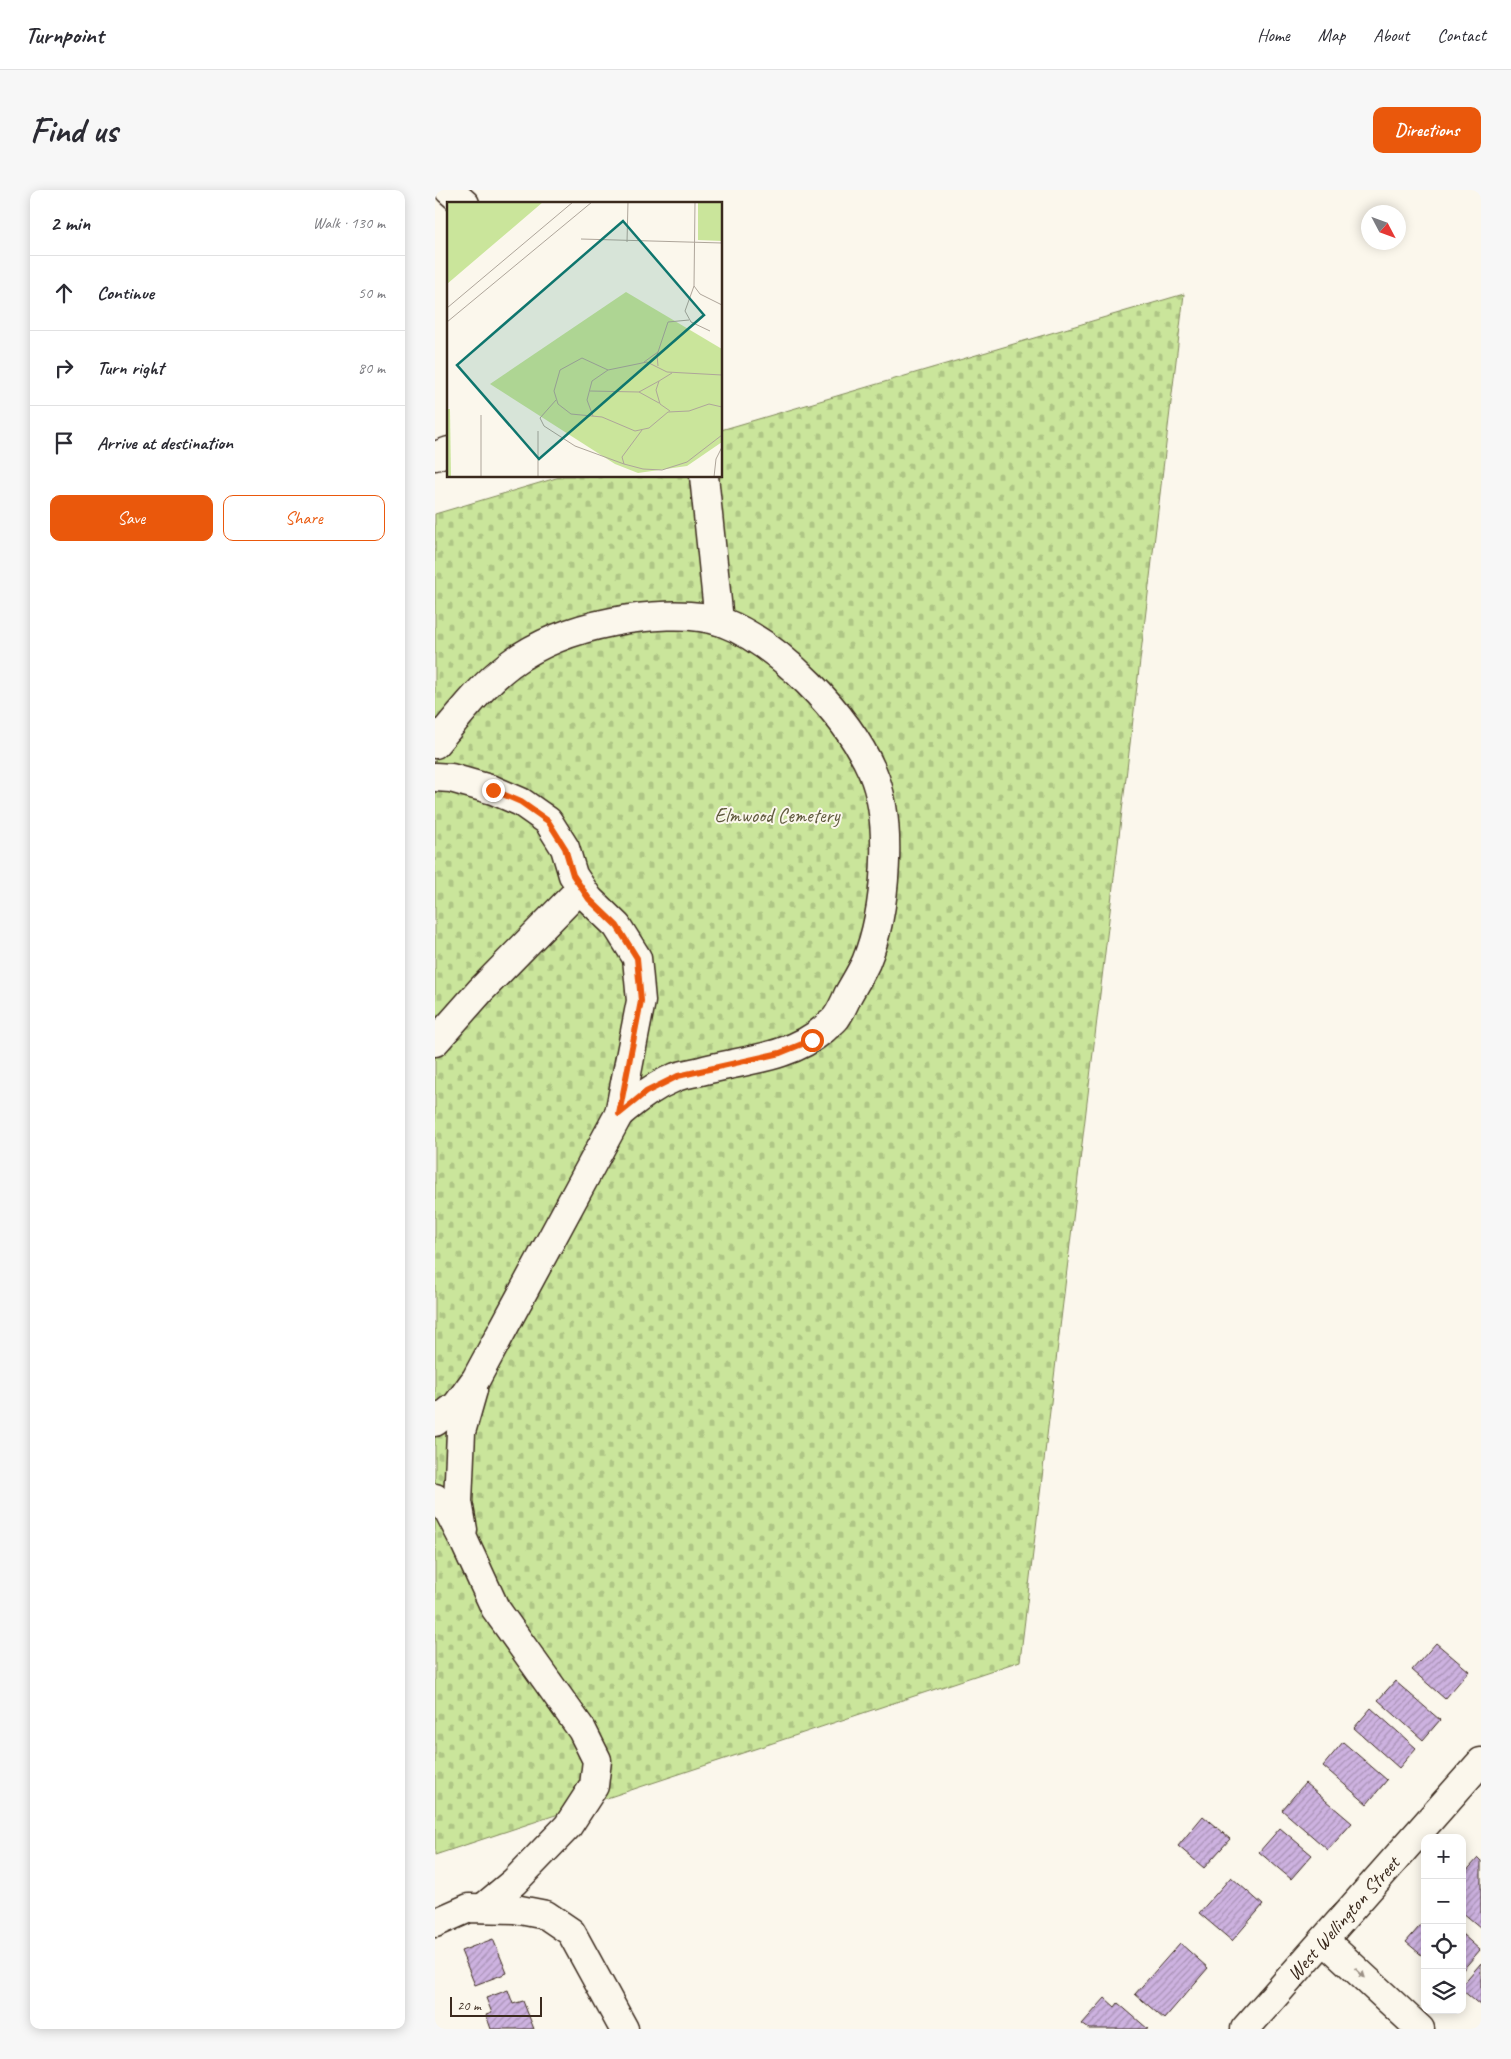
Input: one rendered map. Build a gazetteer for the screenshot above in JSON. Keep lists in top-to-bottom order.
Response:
{
  "streets": {
    "street": ["West Wellington Street"]
  },
  "parks": ["Elmwood Cemetery"],
  "scale_bar": "20 m",
  "north": "bottom right",
  "page": {
    "header": "Turnpoint",
    "nav": [
      "Home",
      "Map",
      "About",
      "Contact"
    ],
    "buttons": [
      "Directions",
      ["Save", "Share"]
    ],
    "title": "Find us",
    "heading": ["2 min", "Walk · 130 m"],
    "list": [
      ["Continue", "50 m"],
      ["Turn right", "80 m"],
      "Arrive at destination"
    ],
    "map_buttons": ["+", "−"],
    "scale": "20 m"
  }
}
